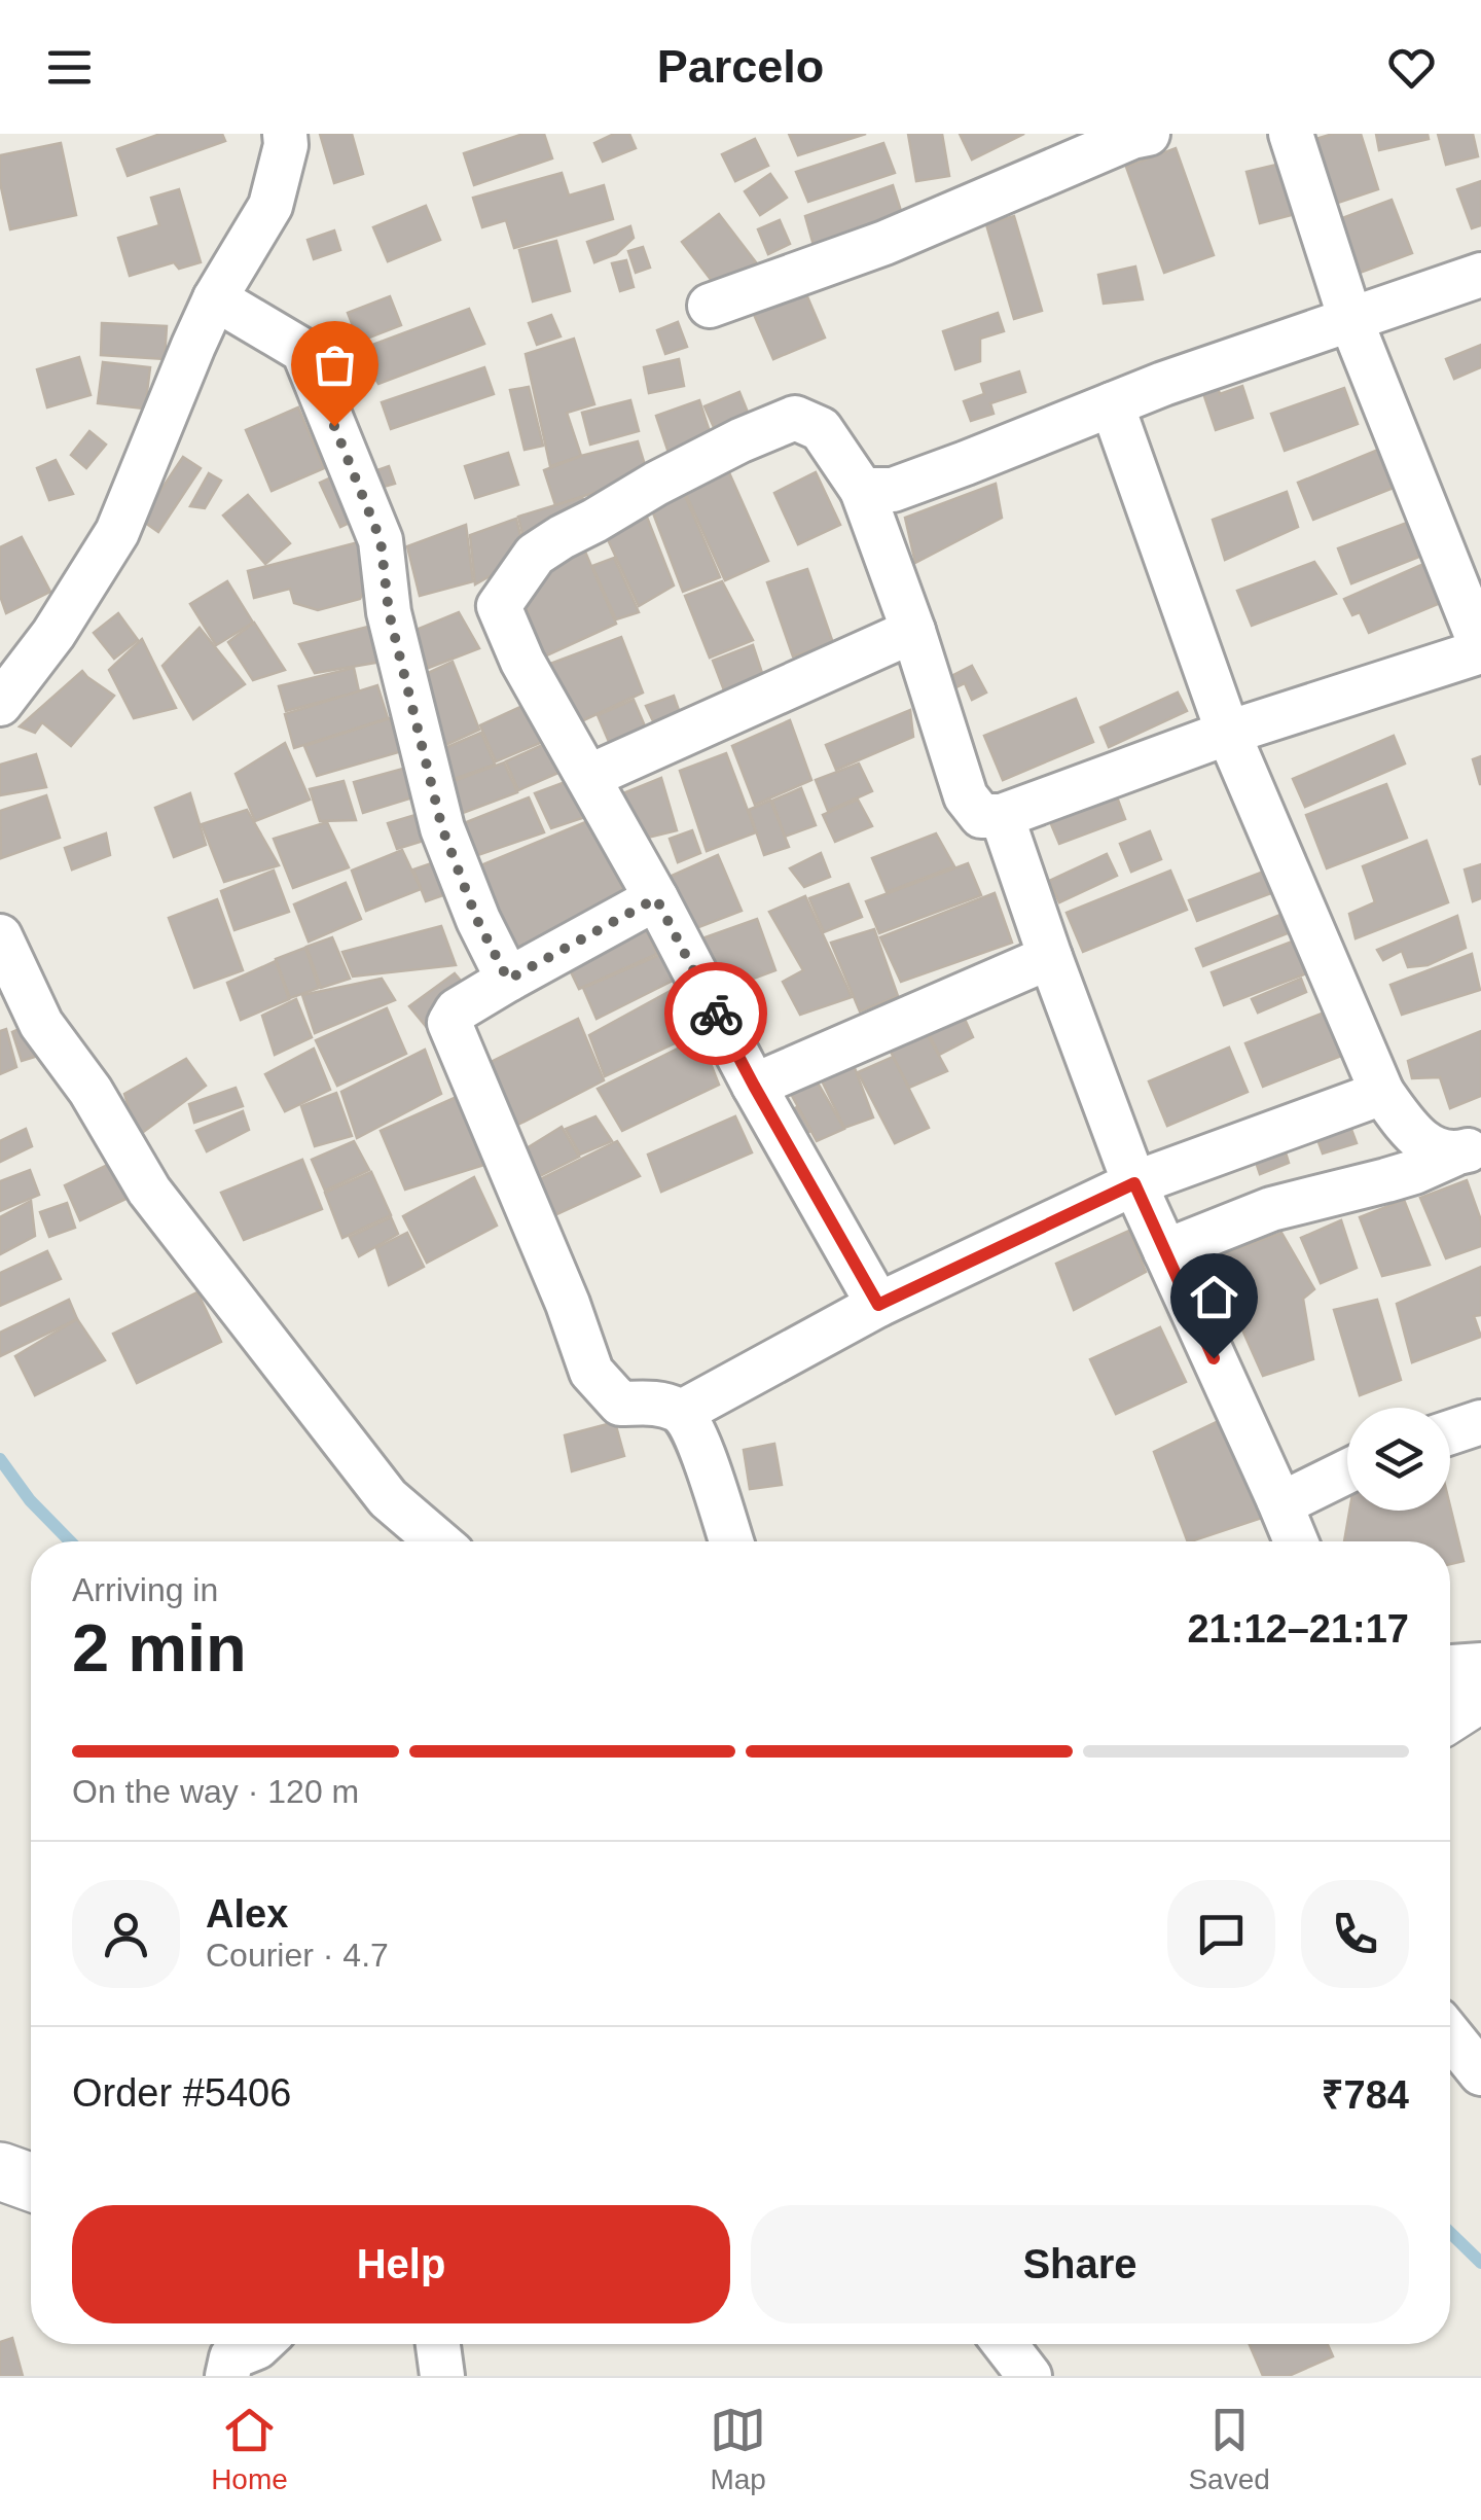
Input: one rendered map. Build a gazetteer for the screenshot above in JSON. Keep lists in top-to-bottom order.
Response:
{
  "page": {
    "header": "Parcelo",
    "heading": ["2 min", "Arriving in", "21:12–21:17"],
    "panel": [
      "Alex",
      "Courier · 4.7",
      "Order #5406",
      "₹784"
    ],
    "bar": "On the way · 120 m",
    "buttons": ["Help", "Share"],
    "tabs": ["Home", "Map", "Saved"]
  }
}
